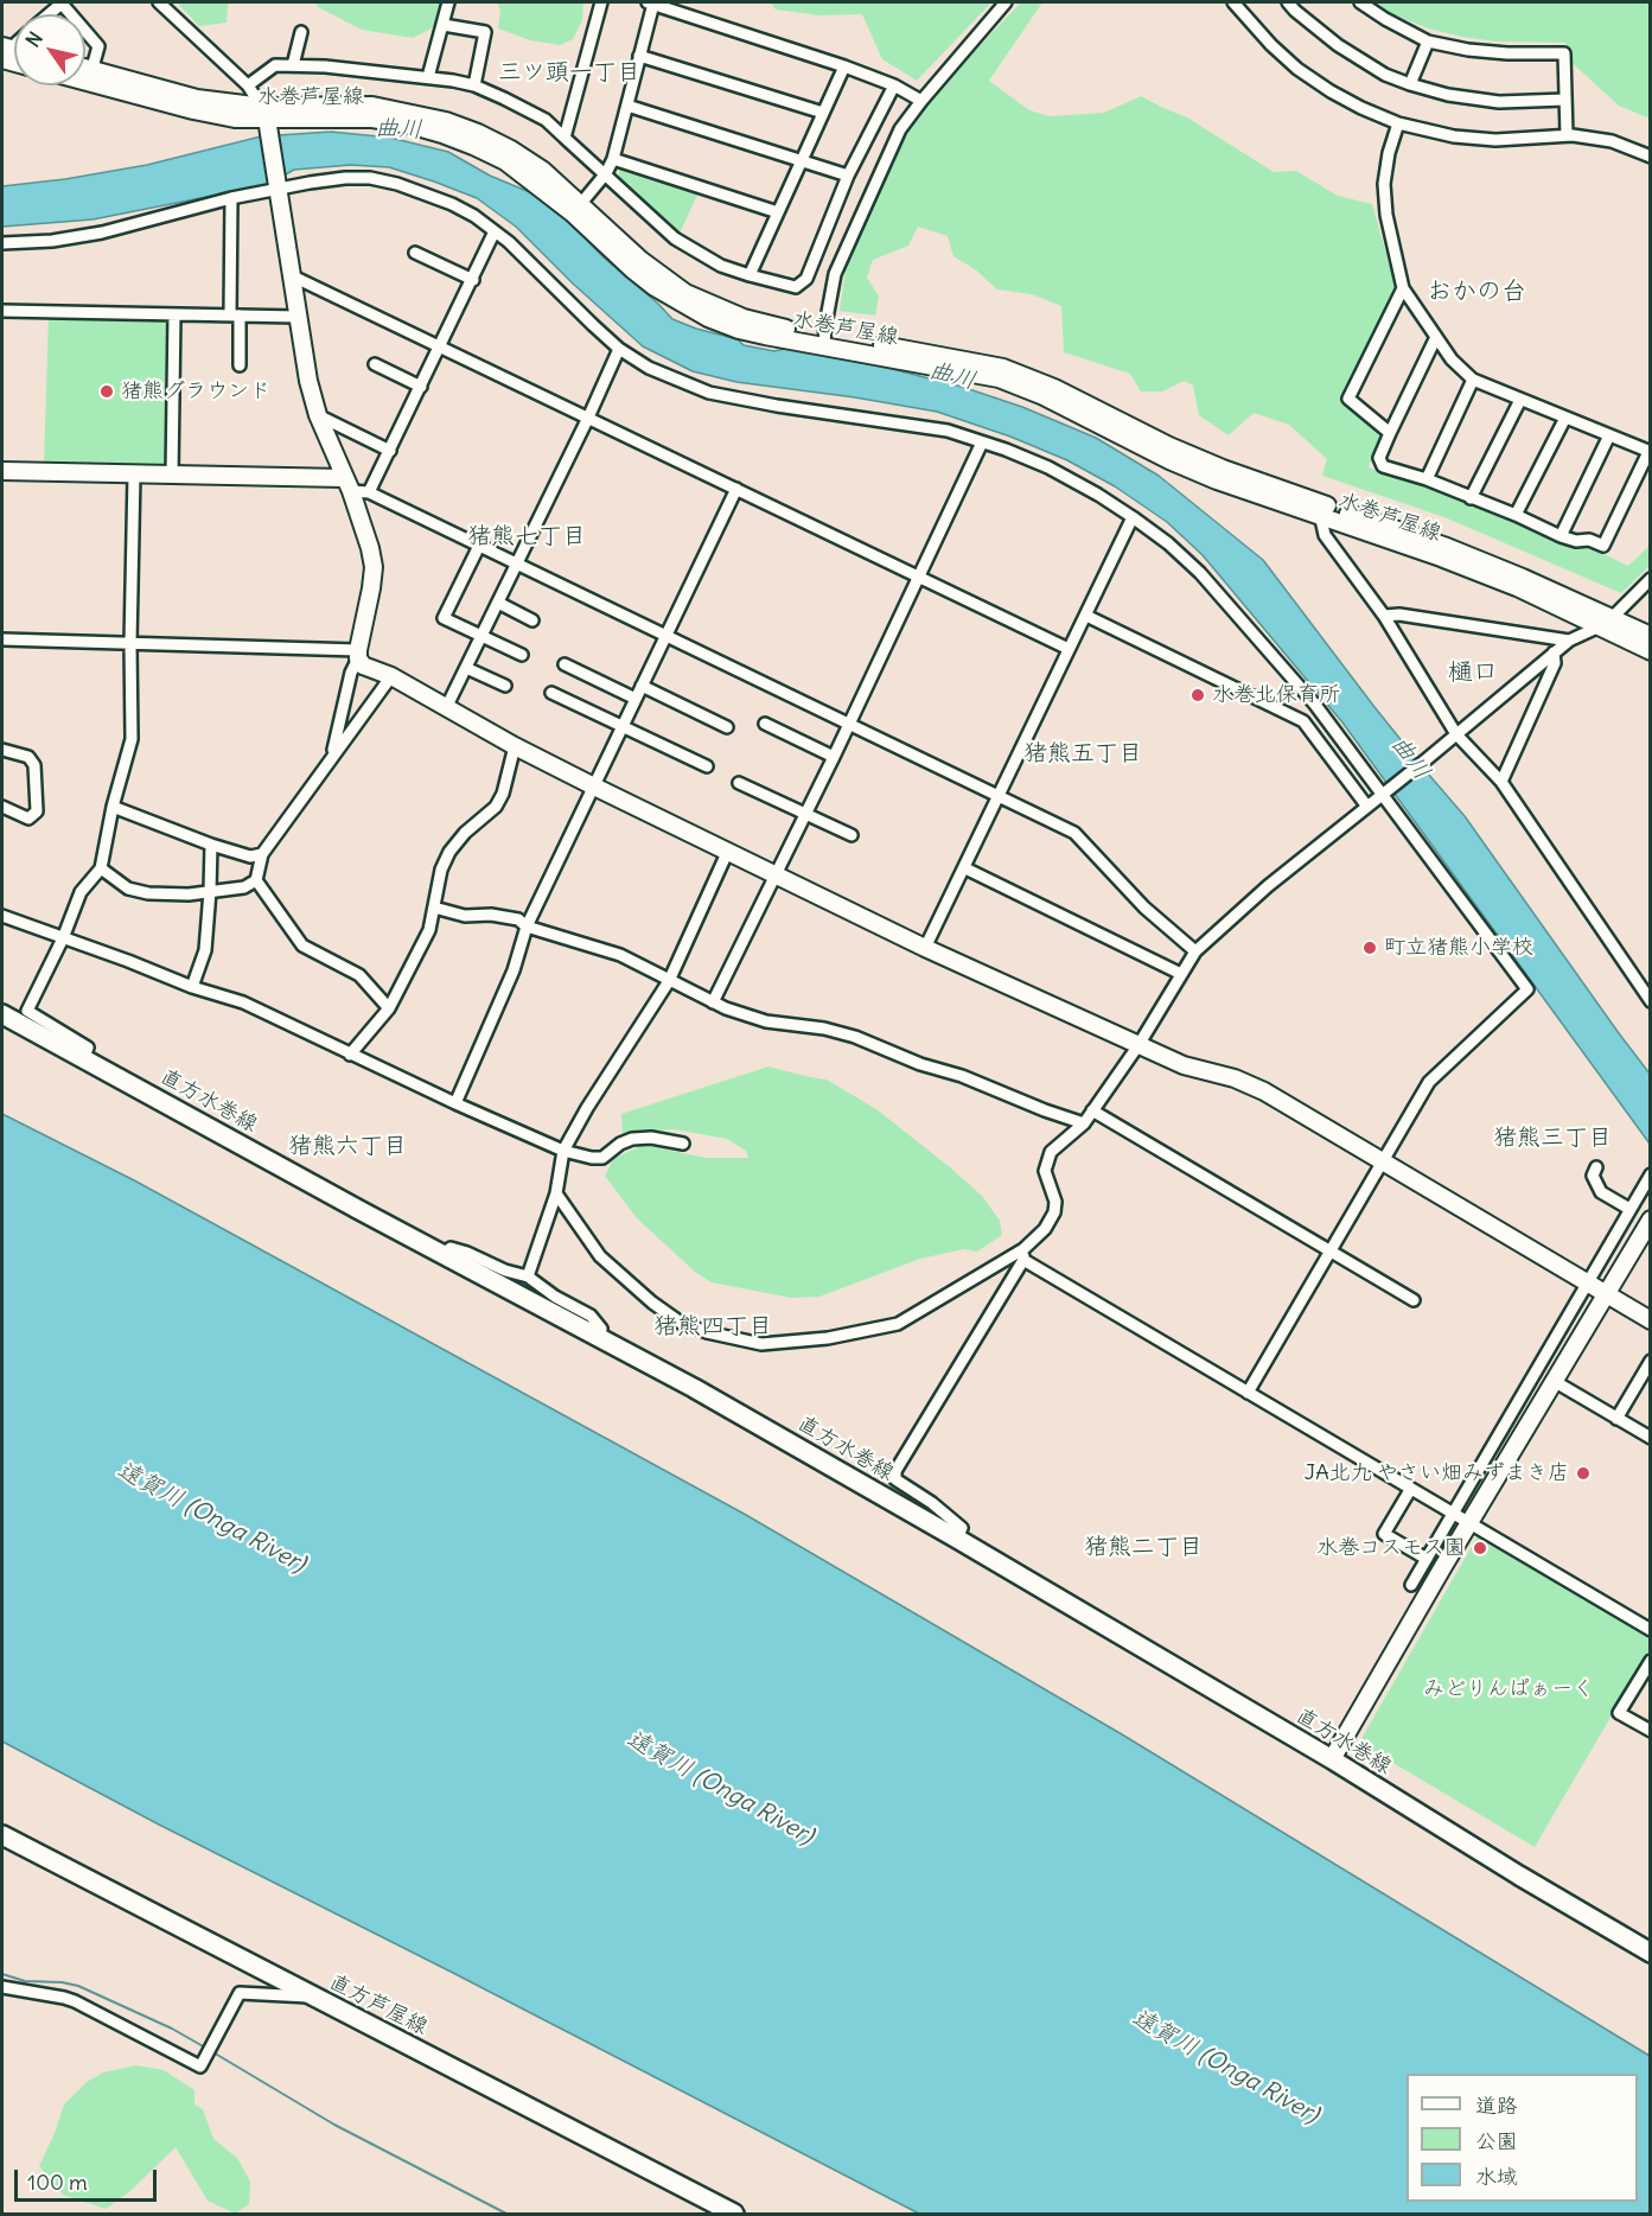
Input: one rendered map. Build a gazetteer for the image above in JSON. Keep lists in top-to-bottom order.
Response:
{
  "streets": {
    "main road": ["直方水巻線", "直方芦屋線"],
    "street": ["水巻芦屋線"]
  },
  "districts": [
    "三ツ頭一丁目",
    "おかの台",
    "猪熊七丁目",
    "樋口",
    "猪熊五丁目",
    "猪熊三丁目",
    "猪熊六丁目",
    "猪熊四丁目",
    "猪熊二丁目"
  ],
  "water": ["曲川", "遠賀川 (Onga River)"],
  "parks": ["みどりんぱぁーく"],
  "places": [
    "猪熊グラウンド",
    "水巻北保育所",
    "町立猪熊小学校",
    "JA北九 やさい畑みずまき店",
    "水巻コスモス園"
  ],
  "legend": ["道路", "公園", "水域"],
  "scale_bar": "100 m",
  "north": "top left"
}
